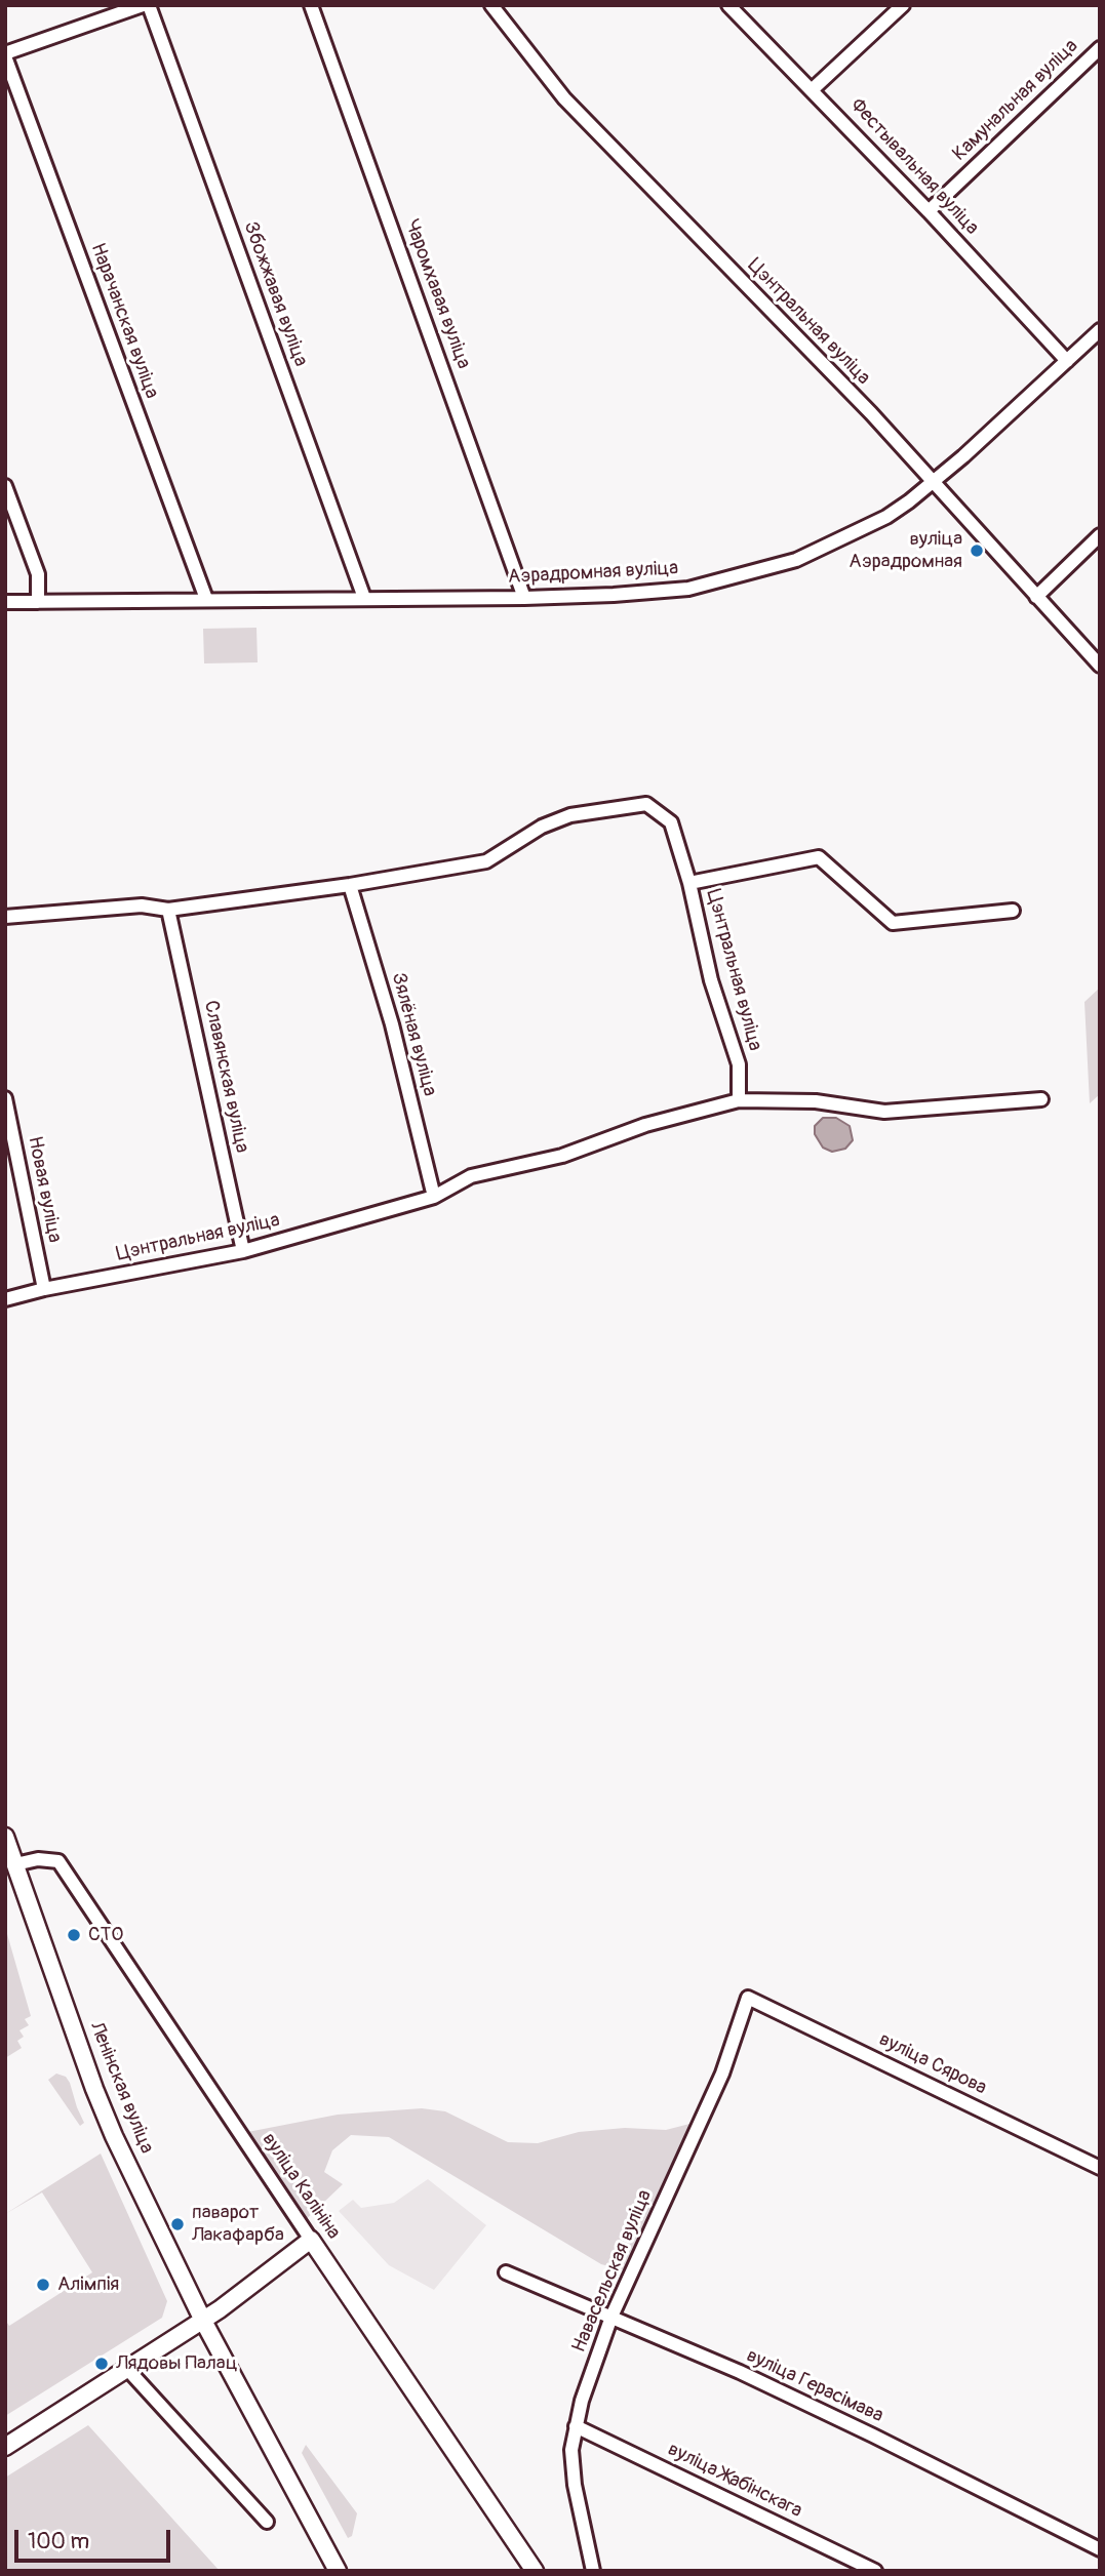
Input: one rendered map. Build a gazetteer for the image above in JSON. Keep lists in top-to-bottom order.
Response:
{
  "streets": {
    "main road": ["Ленінская вуліца", "вуліца Калініна"],
    "street": [
      "Камунальная вуліца",
      "Фестывальная вуліца",
      "Збожжавая вуліца",
      "Чаромхавая вуліца",
      "Нарачанская вуліца",
      "Цэнтральная вуліца",
      "Аэрадромная вуліца",
      "Зялёная вуліца",
      "Славянская вуліца",
      "Новая вуліца",
      "вуліца Сярова",
      "Навасельская вуліца",
      "вуліца Герасімава",
      "вуліца Жабінскага"
    ]
  },
  "crossings": [
    ["Камунальная вуліца", "Фестывальная вуліца"],
    ["Фестывальная вуліца", "Аэрадромная вуліца"],
    ["Збожжавая вуліца", "Аэрадромная вуліца"],
    ["Чаромхавая вуліца", "Аэрадромная вуліца"],
    ["Нарачанская вуліца", "Аэрадромная вуліца"],
    ["Цэнтральная вуліца", "Аэрадромная вуліца"],
    ["Цэнтральная вуліца", "Зялёная вуліца"],
    ["Цэнтральная вуліца", "Славянская вуліца"],
    ["Цэнтральная вуліца", "Новая вуліца"],
    ["вуліца Сярова", "Навасельская вуліца"],
    ["Ленінская вуліца", "вуліца Калініна"],
    ["Навасельская вуліца", "вуліца Герасімава"],
    ["Навасельская вуліца", "вуліца Жабінскага"]
  ],
  "places": [
    "вуліца Аэрадромная",
    "СТО",
    "паварот Лакафарба",
    "Алімпія",
    "Лядовы Палац"
  ],
  "scale_bar": "100 m"
}
